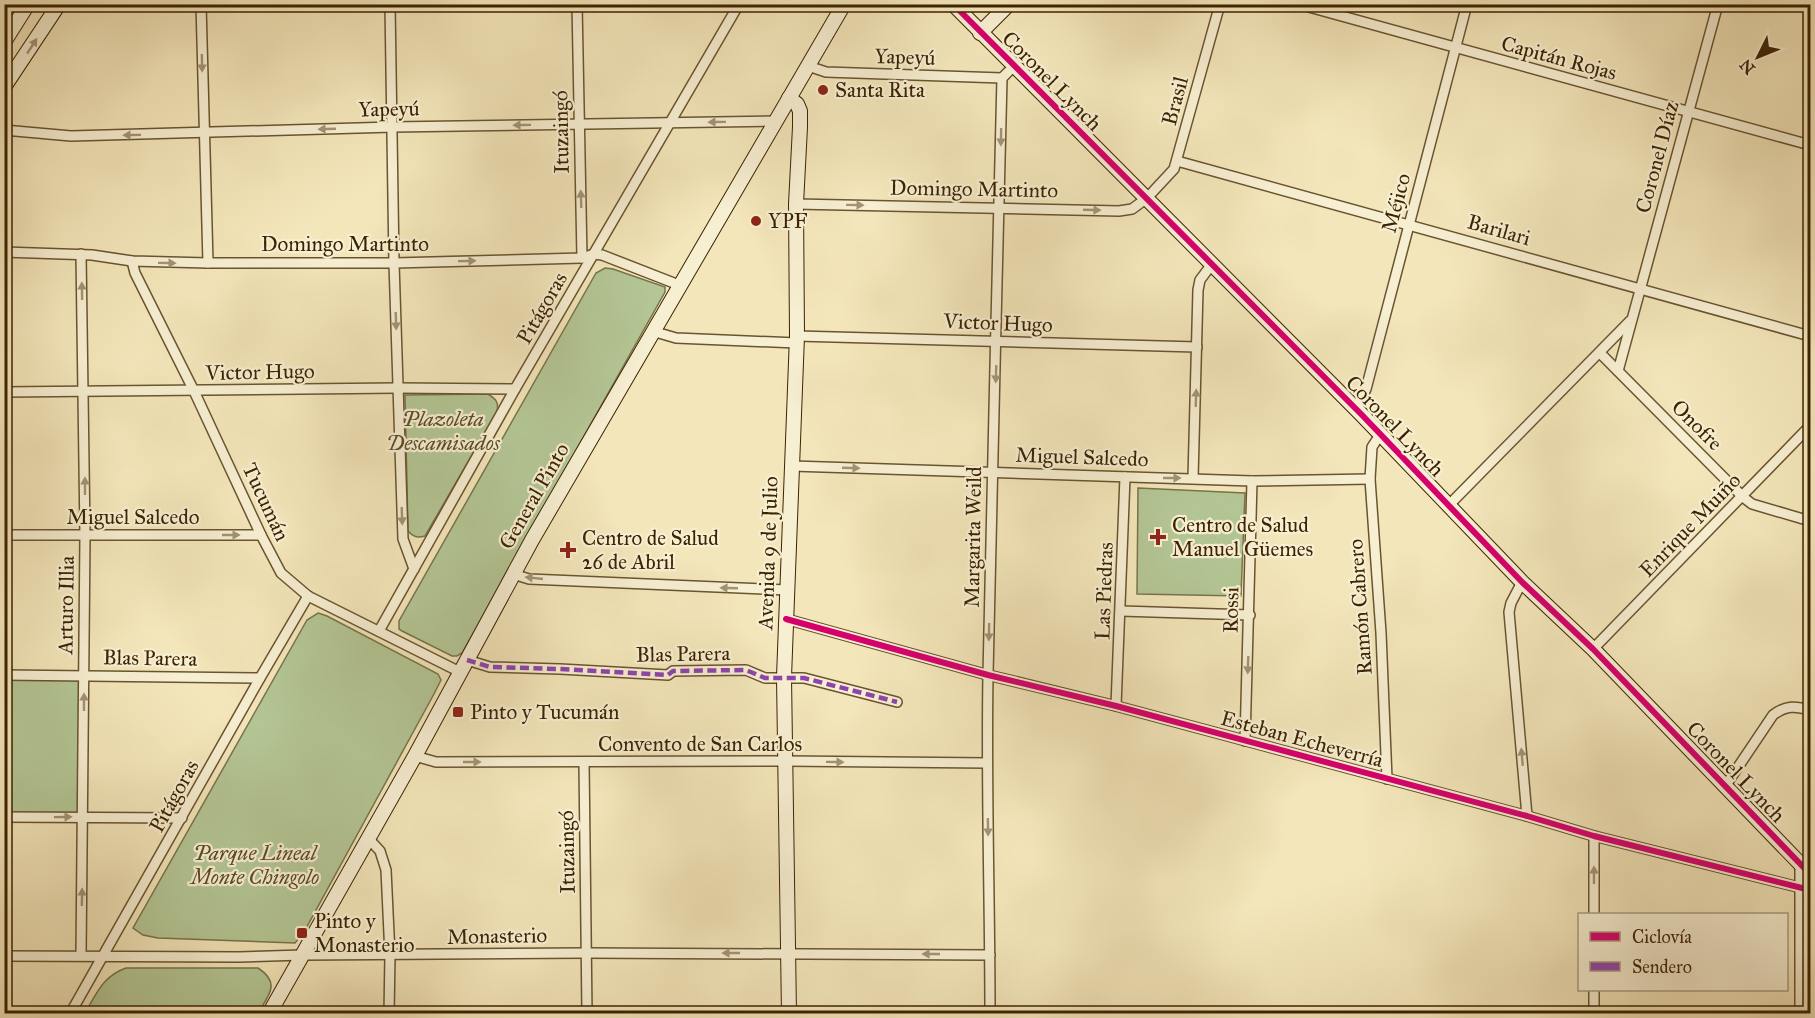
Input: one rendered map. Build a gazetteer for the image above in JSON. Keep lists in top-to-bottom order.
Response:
{
  "streets": {
    "street": [
      "Yapeyú",
      "Capitán Rojas",
      "Coronel Lynch",
      "Brasil",
      "Ituzaingó",
      "Coronel Díaz",
      "Domingo Martinto",
      "Méjico",
      "Barilari",
      "Pitágoras",
      "Victor Hugo",
      "Onofre",
      "Miguel Salcedo",
      "General Pinto",
      "Tucumán",
      "Enrique Muiño",
      "Margarita Weild",
      "Avenida 9 de Julio",
      "Las Piedras",
      "Arturo Illia",
      "Ramón Cabrero",
      "Rossi",
      "Blas Parera",
      "Esteban Echeverría",
      "Convento de San Carlos",
      "Monasterio"
    ]
  },
  "crossings": [
    ["Yapeyú", "Ituzaingó"],
    ["Yapeyú", "Pitágoras"],
    ["Yapeyú", "General Pinto"],
    ["Yapeyú", "Margarita Weild"],
    ["Capitán Rojas", "Coronel Díaz"],
    ["Capitán Rojas", "Méjico"],
    ["Coronel Lynch", "Brasil"],
    ["Coronel Lynch", "Coronel Díaz"],
    ["Coronel Lynch", "Domingo Martinto"],
    ["Coronel Lynch", "Méjico"],
    ["Coronel Lynch", "Enrique Muiño"],
    ["Coronel Lynch", "Ramón Cabrero"],
    ["Brasil", "Domingo Martinto"],
    ["Brasil", "Barilari"],
    ["Ituzaingó", "Domingo Martinto"],
    ["Ituzaingó", "Convento de San Carlos"],
    ["Ituzaingó", "Monasterio"],
    ["Coronel Díaz", "Barilari"],
    ["Coronel Díaz", "Onofre"],
    ["Domingo Martinto", "Pitágoras"],
    ["Domingo Martinto", "Tucumán"],
    ["Domingo Martinto", "Margarita Weild"],
    ["Domingo Martinto", "Avenida 9 de Julio"],
    ["Domingo Martinto", "Arturo Illia"],
    ["Méjico", "Barilari"],
    ["Pitágoras", "Victor Hugo"],
    ["Pitágoras", "Tucumán"],
    ["Pitágoras", "Blas Parera"],
    ["Pitágoras", "Monasterio"],
    ["Victor Hugo", "General Pinto"],
    ["Victor Hugo", "Tucumán"],
    ["Victor Hugo", "Margarita Weild"],
    ["Victor Hugo", "Avenida 9 de Julio"],
    ["Victor Hugo", "Arturo Illia"],
    ["Onofre", "Enrique Muiño"],
    ["Miguel Salcedo", "Tucumán"],
    ["Miguel Salcedo", "Margarita Weild"],
    ["Miguel Salcedo", "Avenida 9 de Julio"],
    ["Miguel Salcedo", "Las Piedras"],
    ["Miguel Salcedo", "Arturo Illia"],
    ["Miguel Salcedo", "Ramón Cabrero"],
    ["Miguel Salcedo", "Rossi"],
    ["General Pinto", "Tucumán"],
    ["General Pinto", "Avenida 9 de Julio"],
    ["General Pinto", "Blas Parera"],
    ["General Pinto", "Convento de San Carlos"],
    ["General Pinto", "Monasterio"],
    ["Margarita Weild", "Esteban Echeverría"],
    ["Margarita Weild", "Convento de San Carlos"],
    ["Margarita Weild", "Monasterio"],
    ["Avenida 9 de Julio", "Blas Parera"],
    ["Avenida 9 de Julio", "Esteban Echeverría"],
    ["Avenida 9 de Julio", "Convento de San Carlos"],
    ["Avenida 9 de Julio", "Monasterio"],
    ["Las Piedras", "Esteban Echeverría"],
    ["Arturo Illia", "Blas Parera"],
    ["Arturo Illia", "Monasterio"],
    ["Ramón Cabrero", "Esteban Echeverría"],
    ["Rossi", "Esteban Echeverría"]
  ],
  "one_way": [
    "Yapeyú",
    "Domingo Martinto",
    "Miguel Salcedo",
    "Margarita Weild",
    "Arturo Illia",
    "Rossi",
    "Convento de San Carlos",
    "Monasterio"
  ],
  "parks": ["Plazoleta Descamisados", "Parque Lineal Monte Chingolo"],
  "places": {
    "other": ["Santa Rita", "YPF"],
    "health": ["Centro de Salud Manuel Güemes", "Centro de Salud 26 de Abril"],
    "transit": ["Pinto y Tucumán", "Pinto y Monasterio"]
  },
  "legend": ["Ciclovía", "Sendero"],
  "north": "bottom left"
}
